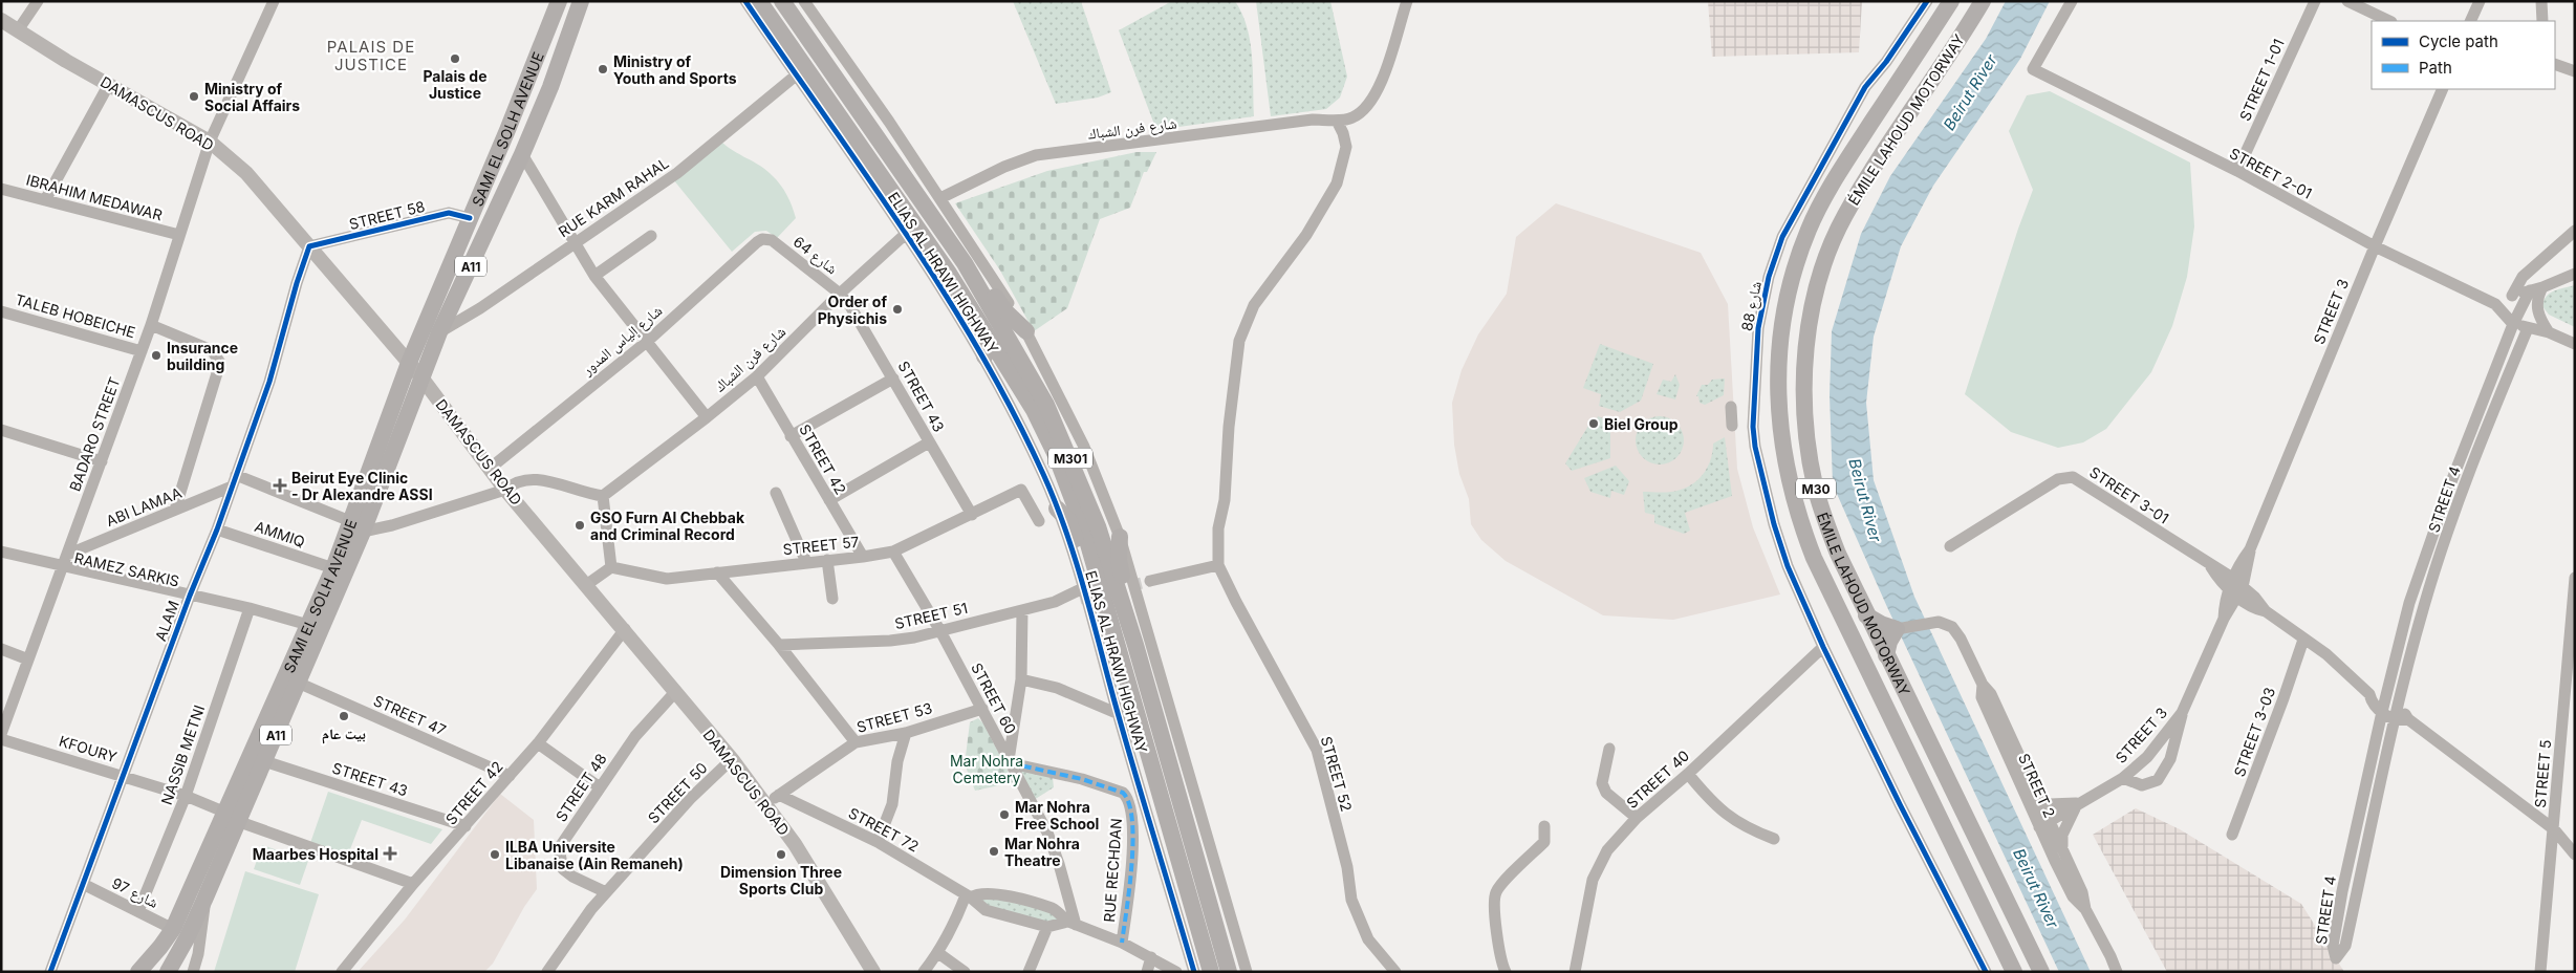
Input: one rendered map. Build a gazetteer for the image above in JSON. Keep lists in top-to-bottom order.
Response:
{
  "streets": {
    "highway": [
      "ÉMILE LAHOUD MOTORWAY",
      "SAMI EL SOLH AVENUE",
      "A11",
      "ELIAS AL HRAWI HIGHWAY",
      "M301",
      "M30"
    ],
    "main road": ["DAMASCUS ROAD"],
    "street": [
      "STREET 1-01",
      "شارع فرن الشباك",
      "STREET 2-01",
      "IBRAHIM MEDAWAR",
      "RUE KARM RAHAL",
      "STREET 58",
      "شارع 64",
      "شارع 88",
      "STREET 3",
      "TALEB HOBEICHE",
      "شارع إلياس المدور",
      "STREET 43",
      "BADARO STREET",
      "STREET 42",
      "STREET 3-01",
      "STREET 4",
      "ABI LAMAA",
      "AMMIQ",
      "STREET 57",
      "RAMEZ SARKIS",
      "STREET 51",
      "ALAM",
      "STREET 60",
      "STREET 47",
      "STREET 53",
      "STREET 3-03",
      "KFOURY",
      "NASSIB METNI",
      "STREET 52",
      "STREET 5",
      "STREET 40",
      "STREET 2",
      "STREET 48",
      "STREET 50",
      "STREET 72",
      "RUE RECHDAN",
      "شارع 97"
    ]
  },
  "crossings": [
    ["STREET 1-01", "STREET 2-01"],
    ["DAMASCUS ROAD", "SAMI EL SOLH AVENUE"],
    ["DAMASCUS ROAD", "STREET 58"],
    ["DAMASCUS ROAD", "شارع إلياس المدور"],
    ["DAMASCUS ROAD", "BADARO STREET"],
    ["DAMASCUS ROAD", "STREET 42"],
    ["DAMASCUS ROAD", "ALAM"],
    ["DAMASCUS ROAD", "STREET 53"],
    ["DAMASCUS ROAD", "STREET 48"],
    ["DAMASCUS ROAD", "STREET 50"],
    ["SAMI EL SOLH AVENUE", "RUE KARM RAHAL"],
    ["SAMI EL SOLH AVENUE", "STREET 58"],
    ["SAMI EL SOLH AVENUE", "STREET 43"],
    ["SAMI EL SOLH AVENUE", "AMMIQ"],
    ["SAMI EL SOLH AVENUE", "RAMEZ SARKIS"],
    ["SAMI EL SOLH AVENUE", "STREET 47"],
    ["SAMI EL SOLH AVENUE", "KFOURY"],
    ["SAMI EL SOLH AVENUE", "شارع 97"],
    ["شارع فرن الشباك", "شارع 64"],
    ["شارع فرن الشباك", "ELIAS AL HRAWI HIGHWAY"],
    ["شارع فرن الشباك", "STREET 43"],
    ["شارع فرن الشباك", "STREET 42"],
    ["STREET 2-01", "STREET 3"],
    ["IBRAHIM MEDAWAR", "BADARO STREET"],
    ["RUE KARM RAHAL", "ELIAS AL HRAWI HIGHWAY"],
    ["STREET 58", "ALAM"],
    ["شارع 64", "شارع إلياس المدور"],
    ["شارع 64", "STREET 43"],
    ["ELIAS AL HRAWI HIGHWAY", "STREET 51"],
    ["شارع 88", "STREET 40"],
    ["STREET 3", "STREET 2"],
    ["TALEB HOBEICHE", "BADARO STREET"],
    ["STREET 43", "STREET 42"],
    ["STREET 43", "STREET 57"],
    ["BADARO STREET", "ABI LAMAA"],
    ["BADARO STREET", "RAMEZ SARKIS"],
    ["STREET 42", "STREET 57"],
    ["STREET 42", "STREET 47"],
    ["STREET 42", "KFOURY"],
    ["ABI LAMAA", "ALAM"],
    ["AMMIQ", "ALAM"],
    ["STREET 57", "STREET 60"],
    ["RAMEZ SARKIS", "ALAM"],
    ["RAMEZ SARKIS", "NASSIB METNI"],
    ["STREET 51", "STREET 60"],
    ["ALAM", "KFOURY"],
    ["ALAM", "شارع 97"],
    ["STREET 60", "STREET 53"],
    ["STREET 60", "STREET 72"],
    ["STREET 60", "RUE RECHDAN"],
    ["STREET 53", "STREET 72"],
    ["KFOURY", "NASSIB METNI"],
    ["NASSIB METNI", "شارع 97"],
    ["STREET 48", "STREET 50"]
  ],
  "districts": ["PALAIS DE JUSTICE"],
  "water": ["Beirut River"],
  "parks": ["Mar Nohra Cemetery"],
  "places": {
    "other": [
      "Palais de Justice",
      "Ministry of Youth and Sports",
      "Ministry of Social Affairs",
      "Order of Physichis",
      "Insurance building",
      "Biel Group",
      "GSO Furn Al Chebbak and Criminal Record",
      "بيت عام",
      "Mar Nohra Free School",
      "Mar Nohra Theatre",
      "ILBA Universite Libanaise (Ain Remaneh)",
      "Dimension Three Sports Club"
    ],
    "health": ["Beirut Eye Clinic - Dr Alexandre ASSI", "Maarbes Hospital"]
  },
  "legend": ["Cycle path", "Path"]
}
